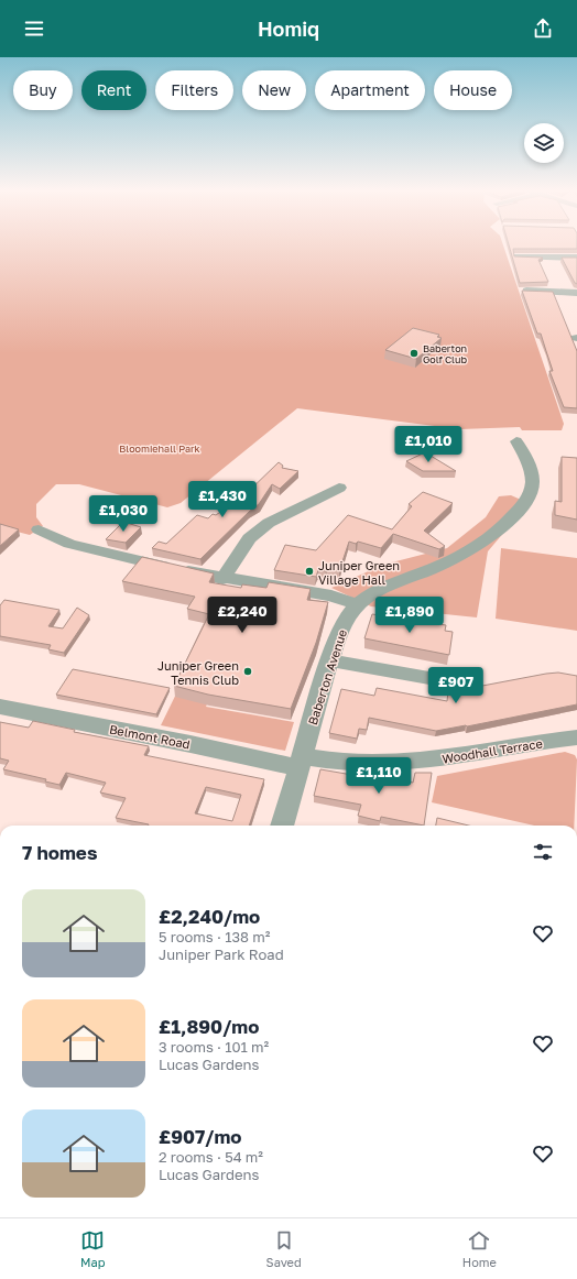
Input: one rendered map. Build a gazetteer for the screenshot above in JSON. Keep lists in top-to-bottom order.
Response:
{
  "streets": {
    "street": ["Baberton Avenue", "Belmont Road", "Woodhall Terrace"]
  },
  "crossings": [
    ["Baberton Avenue", "Belmont Road"],
    ["Baberton Avenue", "Woodhall Terrace"],
    ["Belmont Road", "Woodhall Terrace"]
  ],
  "parks": ["Bloomiehall Park"],
  "places": ["Baberton Golf Club", "Juniper Green Village Hall", "Juniper Green Tennis Club"],
  "page": {
    "header": "Homiq",
    "chip": [
      "Buy",
      "Rent",
      "Filters",
      "New",
      "Apartment",
      "House"
    ],
    "price": [
      "£1,010",
      "£1,430",
      "£1,030",
      "£2,240",
      "£1,890",
      "£907",
      "£1,110"
    ],
    "heading": "7 homes",
    "list": [
      {
        "name": "£2,240/mo",
        "note": "5 rooms · 138 m² · Juniper Park Road"
      },
      {
        "name": "£1,890/mo",
        "note": "3 rooms · 101 m² · Lucas Gardens"
      },
      {
        "name": "£907/mo",
        "note": "2 rooms · 54 m² · Lucas Gardens"
      }
    ],
    "tabs": ["Map", "Saved", "Home"]
  }
}
